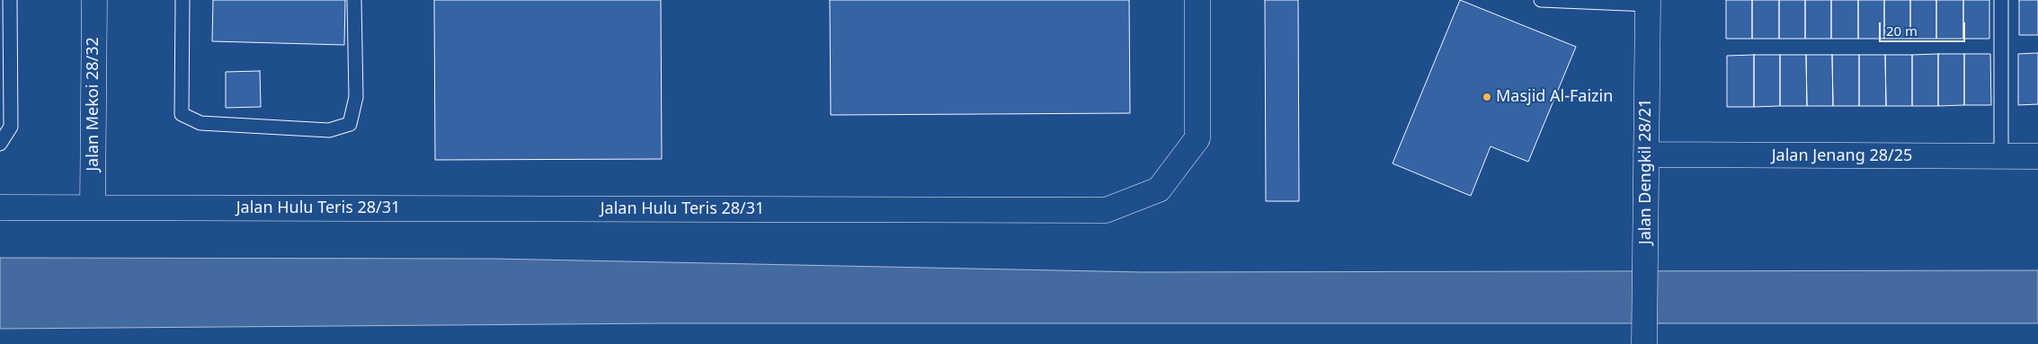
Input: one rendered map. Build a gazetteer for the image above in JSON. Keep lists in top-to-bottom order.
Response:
{
  "streets": {
    "street": [
      "Jalan Mekoi 28/32",
      "Jalan Jenang 28/25",
      "Jalan Dengkil 28/21",
      "Jalan Hulu Teris 28/31"
    ]
  },
  "crossings": [
    ["Jalan Mekoi 28/32", "Jalan Hulu Teris 28/31"],
    ["Jalan Jenang 28/25", "Jalan Dengkil 28/21"]
  ],
  "places": ["Masjid Al-Faizin"],
  "scale_bar": "20 m"
}
